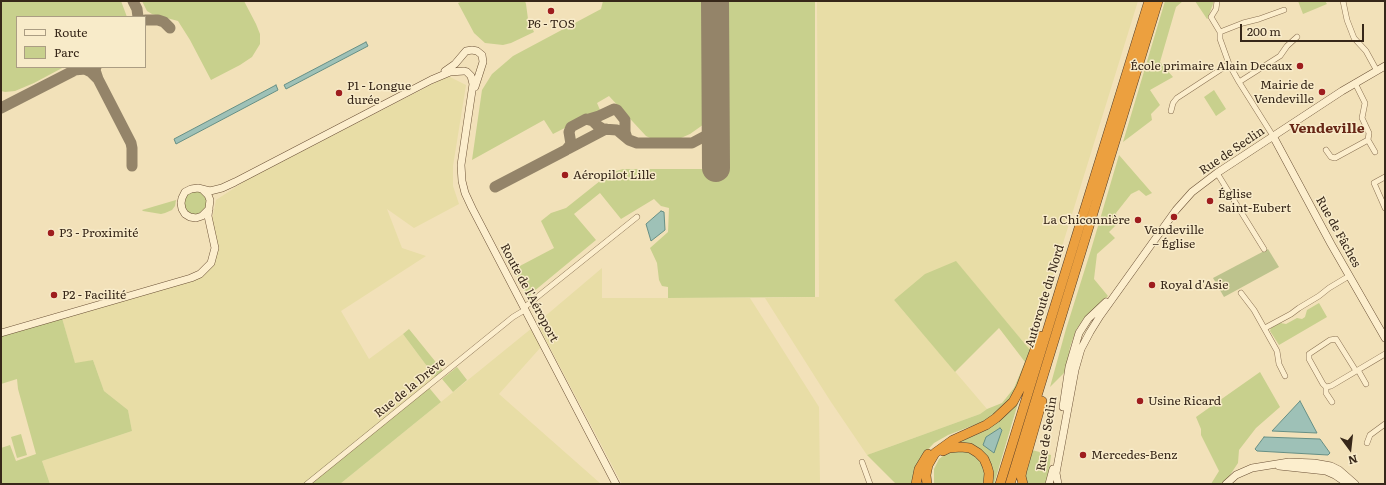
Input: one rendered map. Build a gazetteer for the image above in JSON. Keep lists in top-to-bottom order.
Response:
{
  "streets": {
    "highway": ["Autoroute du Nord"],
    "street": [
      "Rue de Seclin",
      "Rue de Fâches",
      "Route de l'Aéroport",
      "Rue de la Drève"
    ]
  },
  "crossings": [
    ["Rue de Seclin", "Rue de Fâches"],
    ["Route de l'Aéroport", "Rue de la Drève"]
  ],
  "districts": ["Vendeville"],
  "places": [
    "P6 - TOS",
    "École primaire Alain Decaux",
    "Mairie de Vendeville",
    "P1 - Longue durée",
    "Aéropilot Lille",
    "Église Saint-Eubert",
    "Vendeville – Église",
    "La Chiconnière",
    "P3 - Proximité",
    "Royal d'Asie",
    "P2 - Facilité",
    "Usine Ricard",
    "Mercedes-Benz"
  ],
  "legend": ["Route", "Parc"],
  "scale_bar": "200 m",
  "north": "bottom"
}
